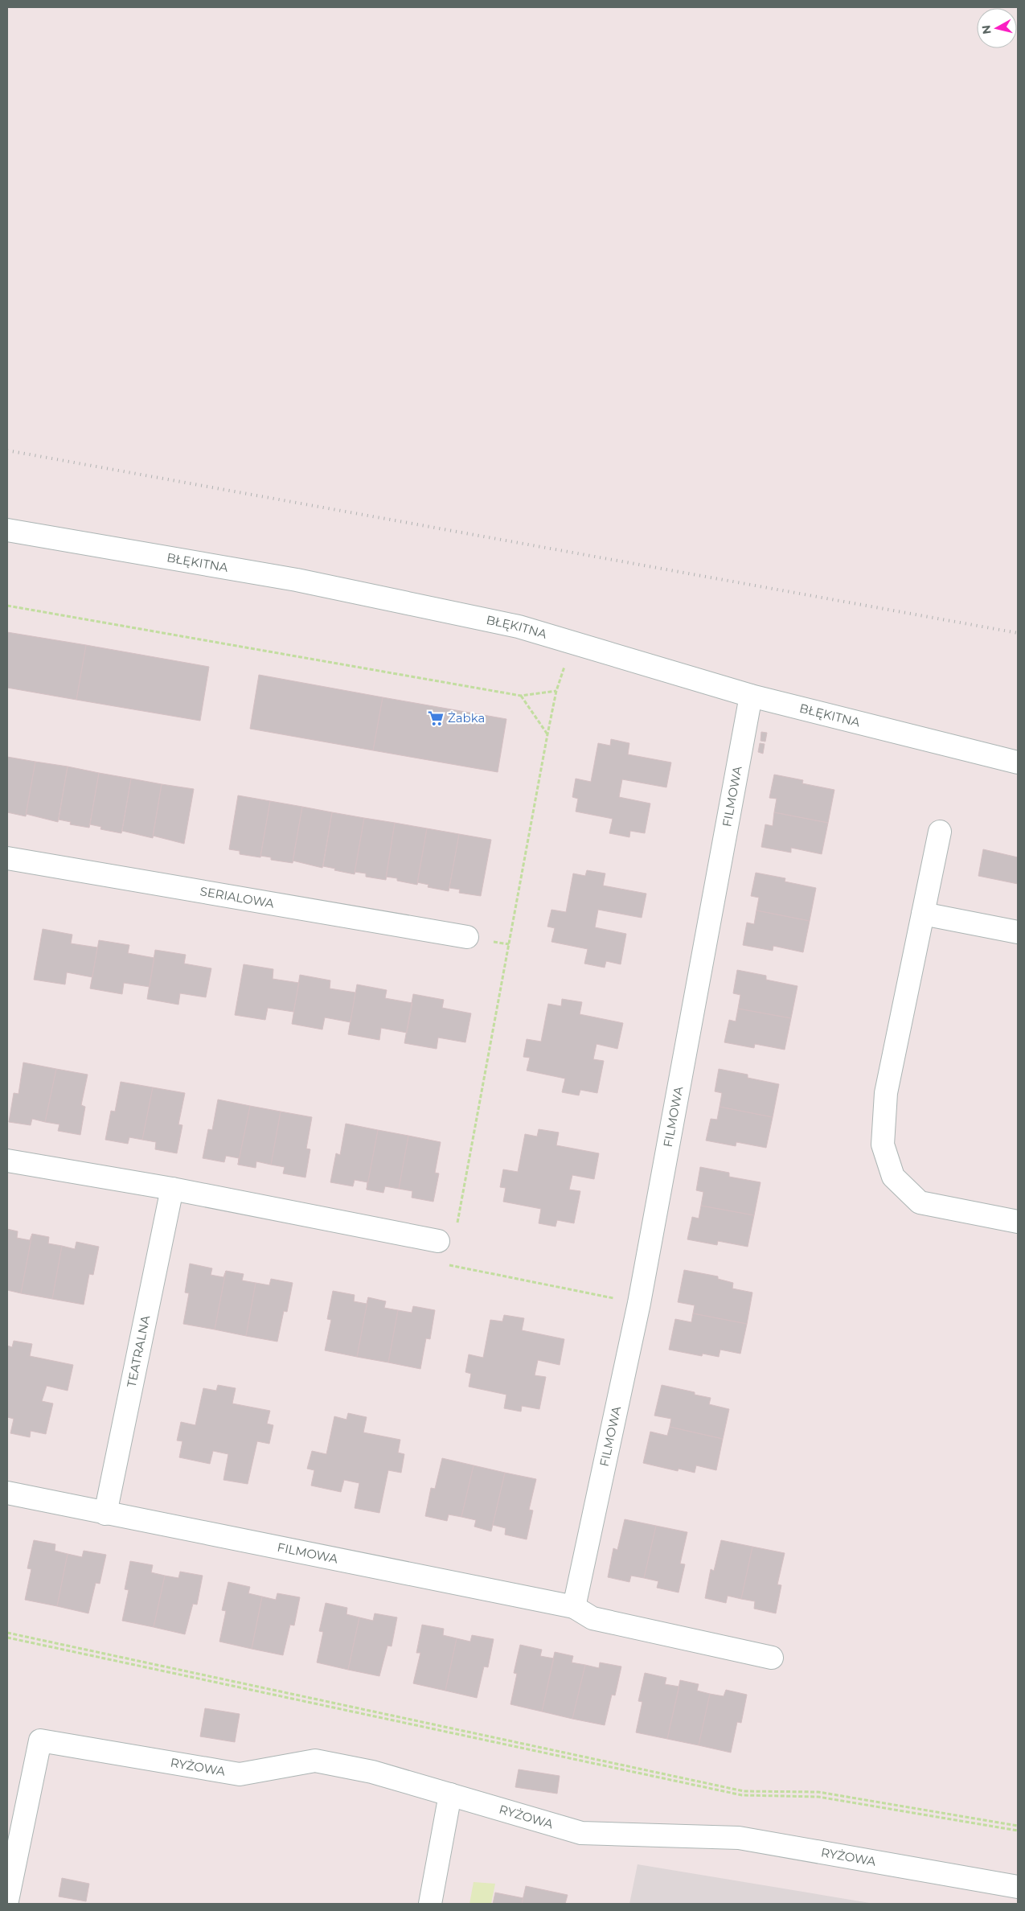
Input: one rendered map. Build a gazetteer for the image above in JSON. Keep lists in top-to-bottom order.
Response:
{
  "streets": {
    "street": [
      "BŁĘKITNA",
      "FILMOWA",
      "SERIALOWA",
      "TEATRALNA",
      "RYŻOWA"
    ]
  },
  "crossings": [
    ["BŁĘKITNA", "FILMOWA"],
    ["FILMOWA", "TEATRALNA"]
  ],
  "places": {
    "supermarket": ["Żabka"]
  },
  "north": "left"
}
